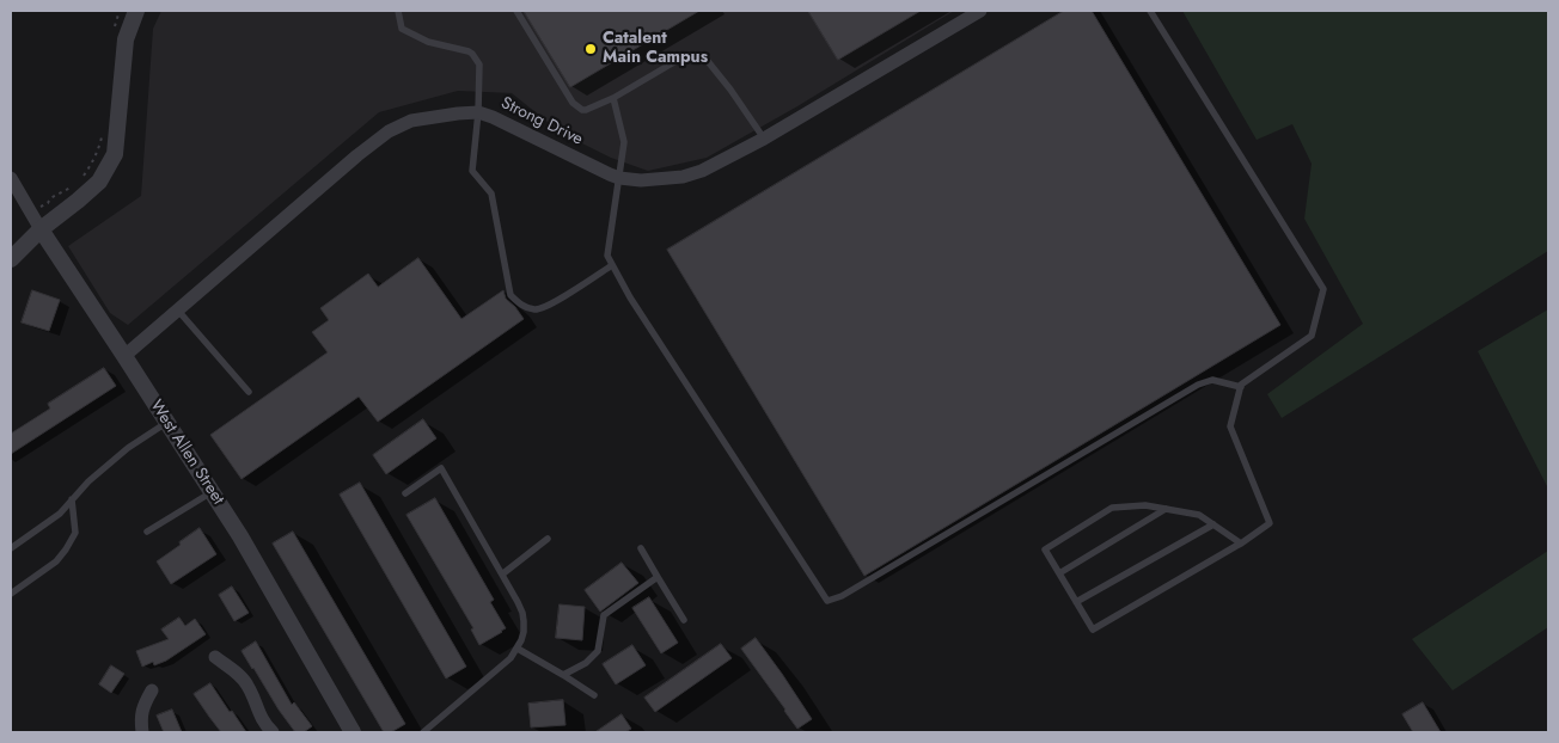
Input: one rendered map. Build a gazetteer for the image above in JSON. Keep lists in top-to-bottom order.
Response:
{
  "streets": {
    "street": ["Strong Drive", "West Allen Street"]
  },
  "crossings": [
    ["Strong Drive", "West Allen Street"]
  ],
  "places": ["Catalent Main Campus"]
}
